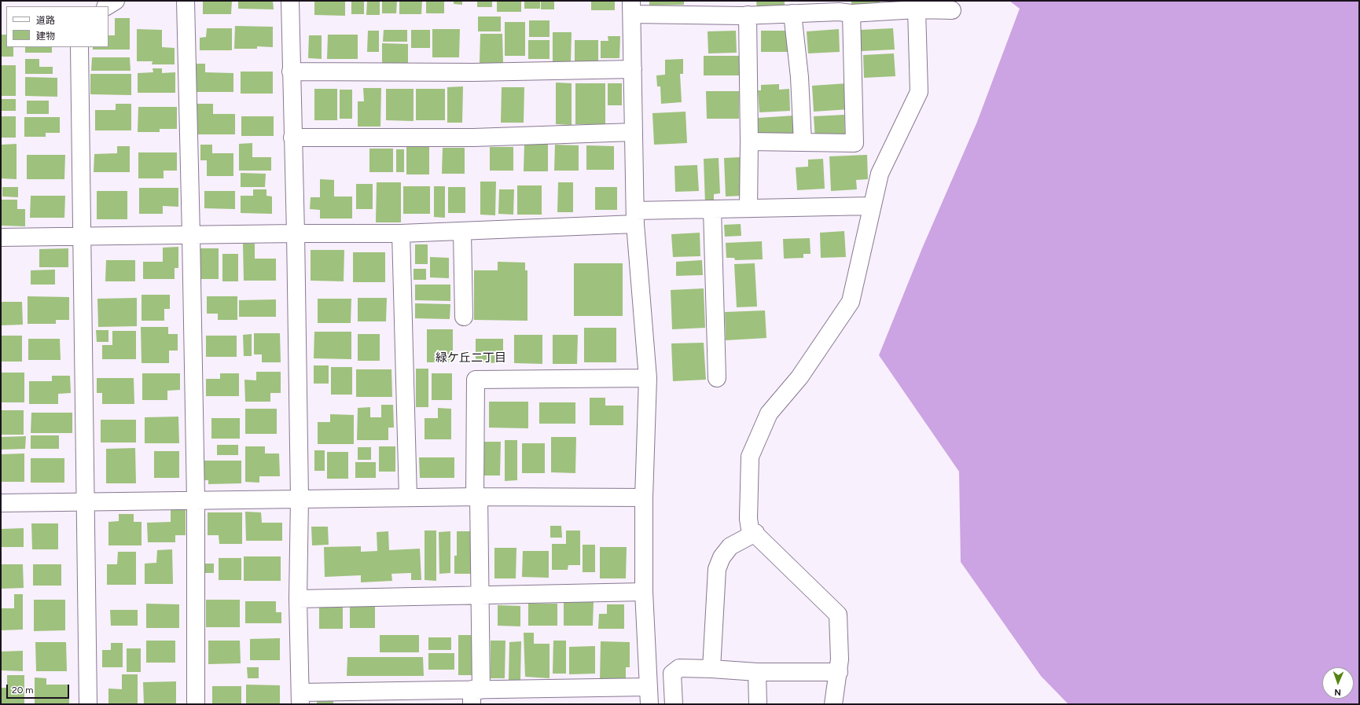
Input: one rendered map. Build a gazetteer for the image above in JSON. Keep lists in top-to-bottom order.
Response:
{
  "districts": ["緑ケ丘二丁目"],
  "legend": ["道路", "建物"],
  "scale_bar": "20 m",
  "north": "bottom"
}
